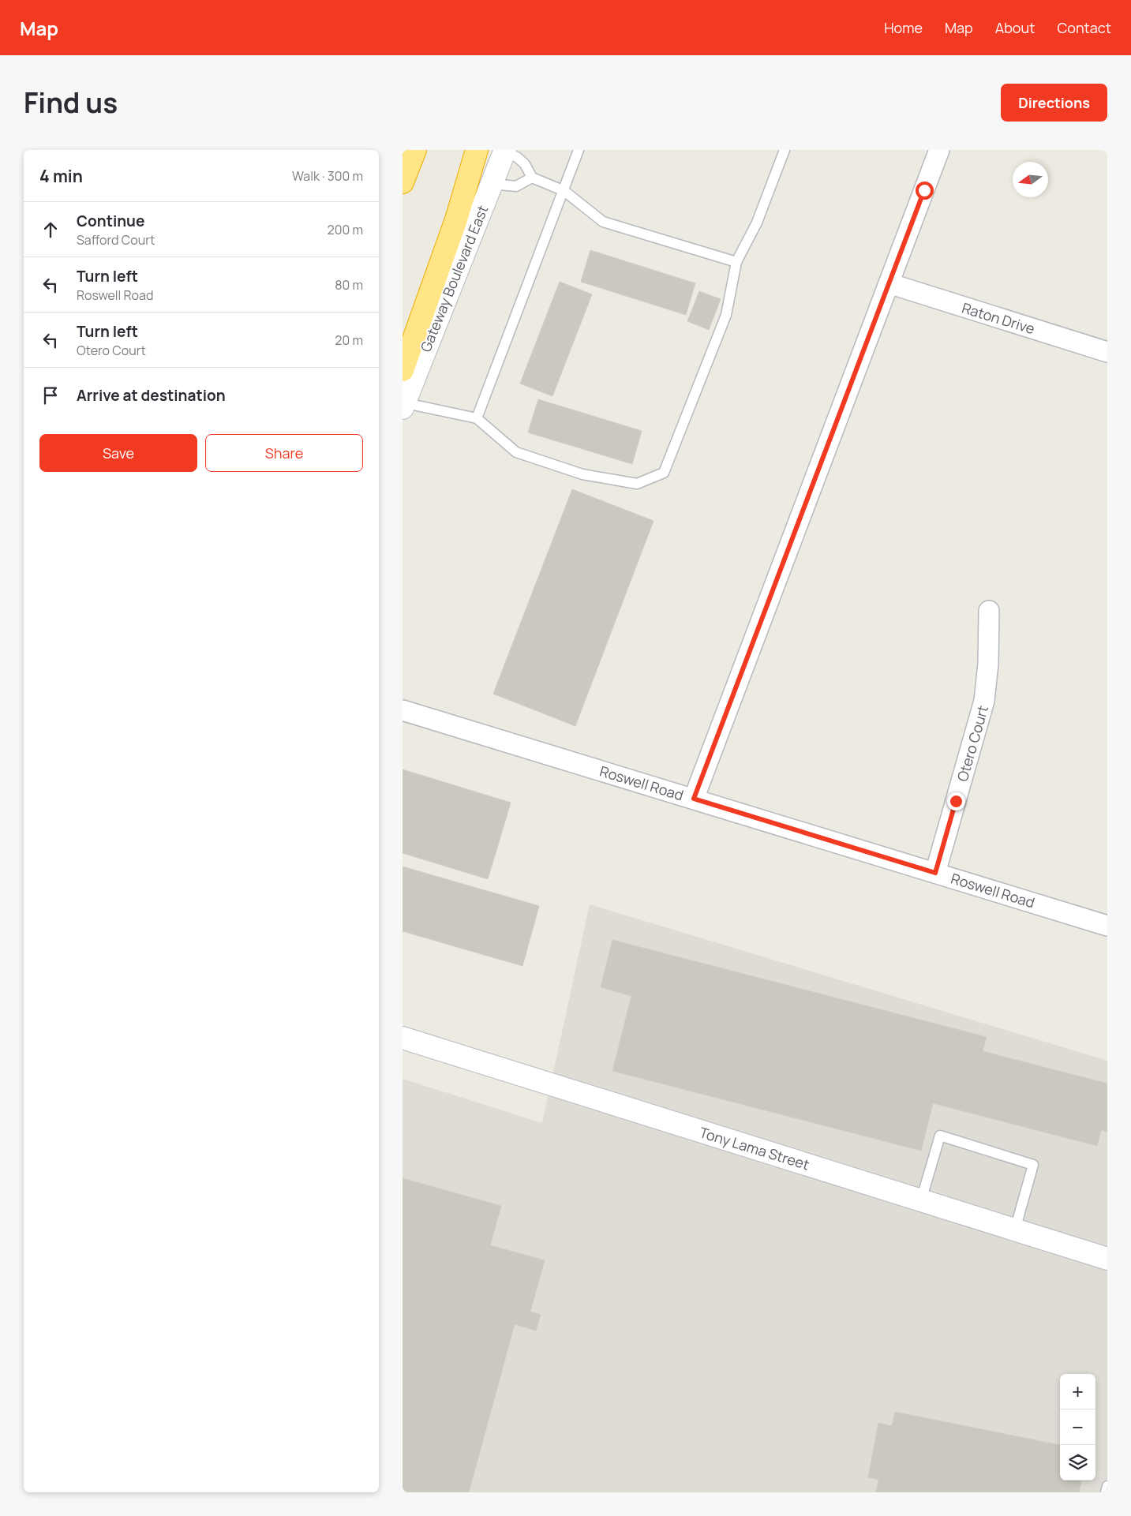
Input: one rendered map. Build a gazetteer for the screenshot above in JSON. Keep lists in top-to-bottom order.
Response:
{
  "streets": {
    "street": [
      "Gateway Boulevard East",
      "Raton Drive",
      "Otero Court",
      "Roswell Road",
      "Tony Lama Street"
    ]
  },
  "crossings": [
    ["Otero Court", "Roswell Road"]
  ],
  "north": "left",
  "page": {
    "header": "Map",
    "nav": [
      "Home",
      "Map",
      "About",
      "Contact"
    ],
    "title": "Find us",
    "buttons": [
      "Directions",
      ["Save", "Share"]
    ],
    "heading": ["4 min", "Walk · 300 m"],
    "list": [
      ["Continue", "Safford Court", "200 m"],
      ["Turn left", "Roswell Road", "80 m"],
      ["Turn left", "Otero Court", "20 m"],
      "Arrive at destination"
    ],
    "map_buttons": ["+", "−"]
  }
}
